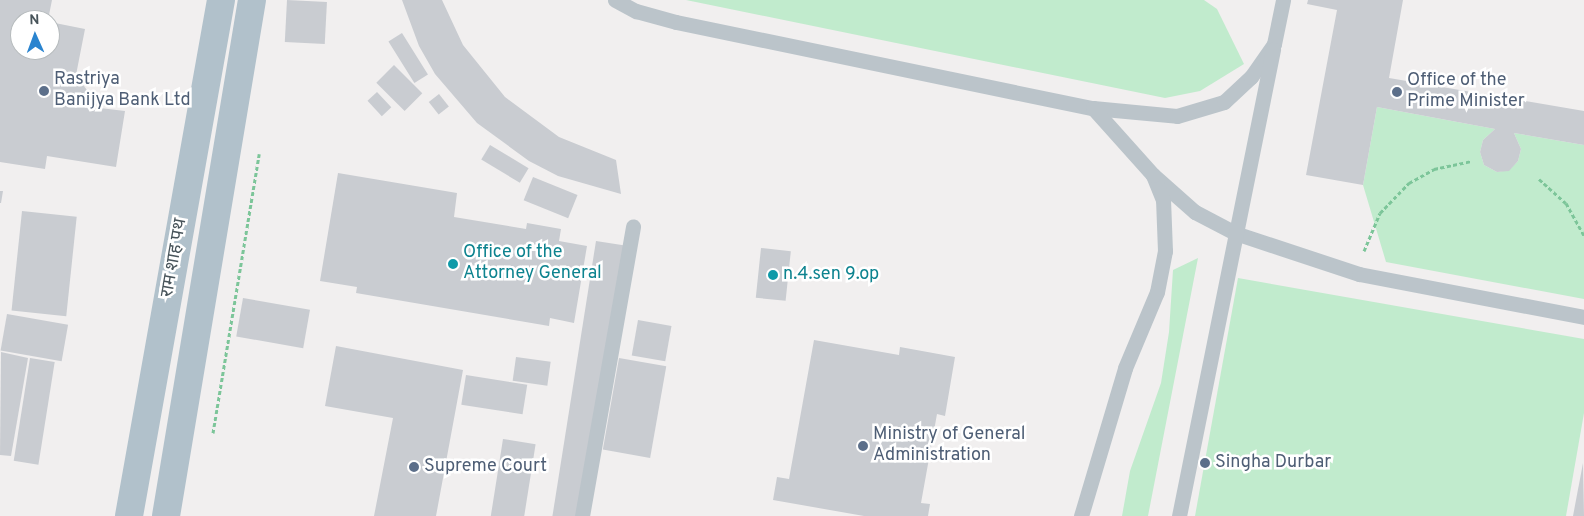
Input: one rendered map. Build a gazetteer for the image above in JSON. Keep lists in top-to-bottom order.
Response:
{
  "streets": {
    "main road": ["राम शाह पथ"]
  },
  "places": [
    "Rastriya Banijya Bank Ltd",
    "Office of the Prime Minister",
    "Office of the Attorney General",
    "n.4.sen 9.op",
    "Ministry of General Administration",
    "Singha Durbar",
    "Supreme Court"
  ],
  "north": "top"
}
